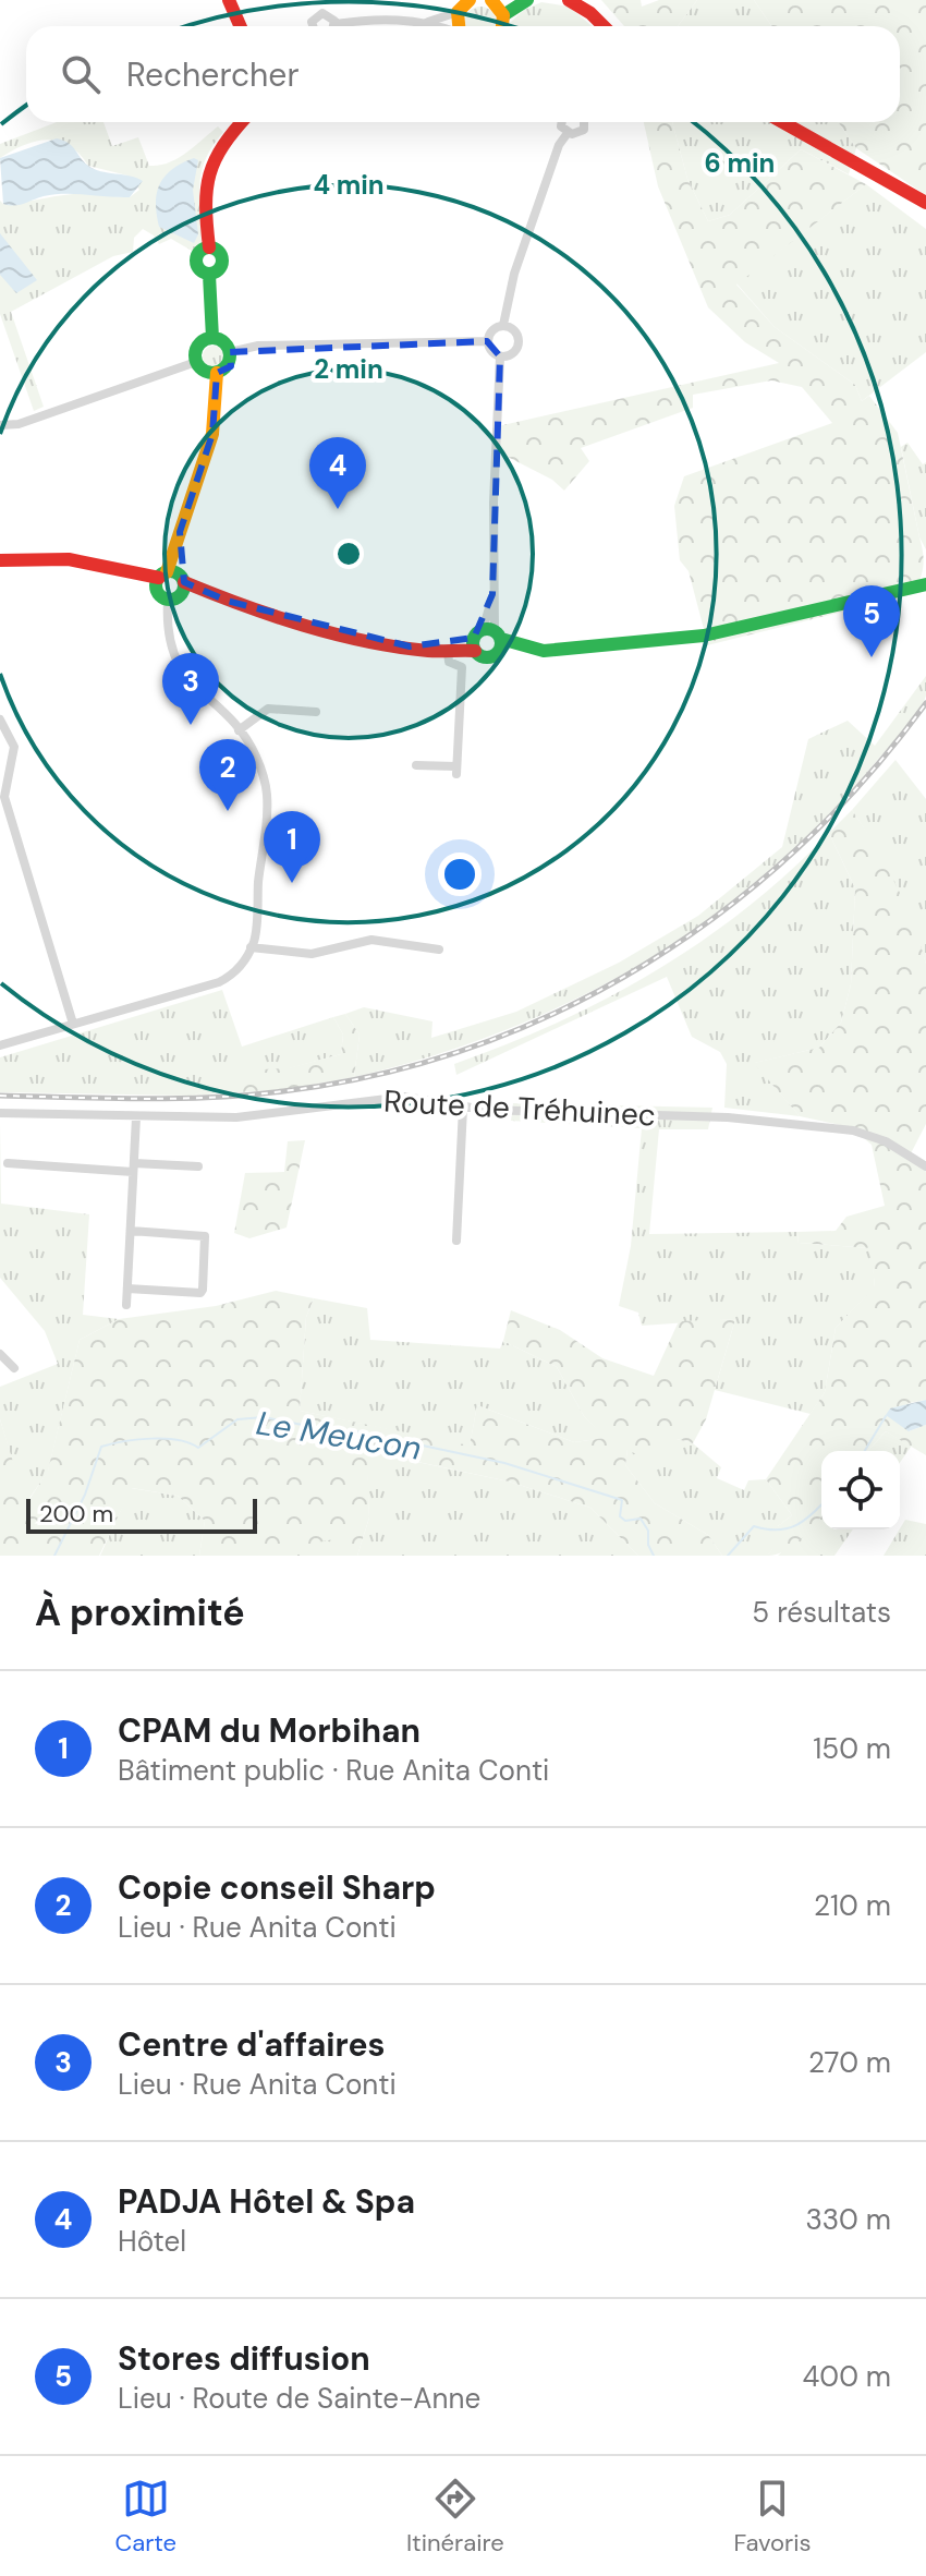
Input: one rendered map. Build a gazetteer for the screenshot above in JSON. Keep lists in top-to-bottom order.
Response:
{
  "streets": {
    "street": ["Route de Tréhuinec"]
  },
  "water": ["Le Meucon"],
  "scale_bar": "200 m",
  "page": {
    "search": "Rechercher",
    "pins": [
      "4",
      "5",
      "3",
      "2",
      "1"
    ],
    "scale": "200 m",
    "heading": ["À proximité", "5 résultats"],
    "list": [
      {
        "mark": "1",
        "name": "CPAM du Morbihan",
        "note": "Bâtiment public · Rue Anita Conti",
        "value": "150 m"
      },
      {
        "mark": "2",
        "name": "Copie conseil Sharp",
        "note": "Lieu · Rue Anita Conti",
        "value": "210 m"
      },
      {
        "mark": "3",
        "name": "Centre d'affaires",
        "note": "Lieu · Rue Anita Conti",
        "value": "270 m"
      },
      {
        "mark": "4",
        "name": "PADJA Hôtel & Spa",
        "note": "Hôtel",
        "value": "330 m"
      },
      {
        "mark": "5",
        "name": "Stores diffusion",
        "note": "Lieu · Route de Sainte-Anne",
        "value": "400 m"
      }
    ],
    "nav": ["Carte", "Itinéraire", "Favoris"]
  },
  "rings": ["6 min", "4 min", "2 min"]
}
